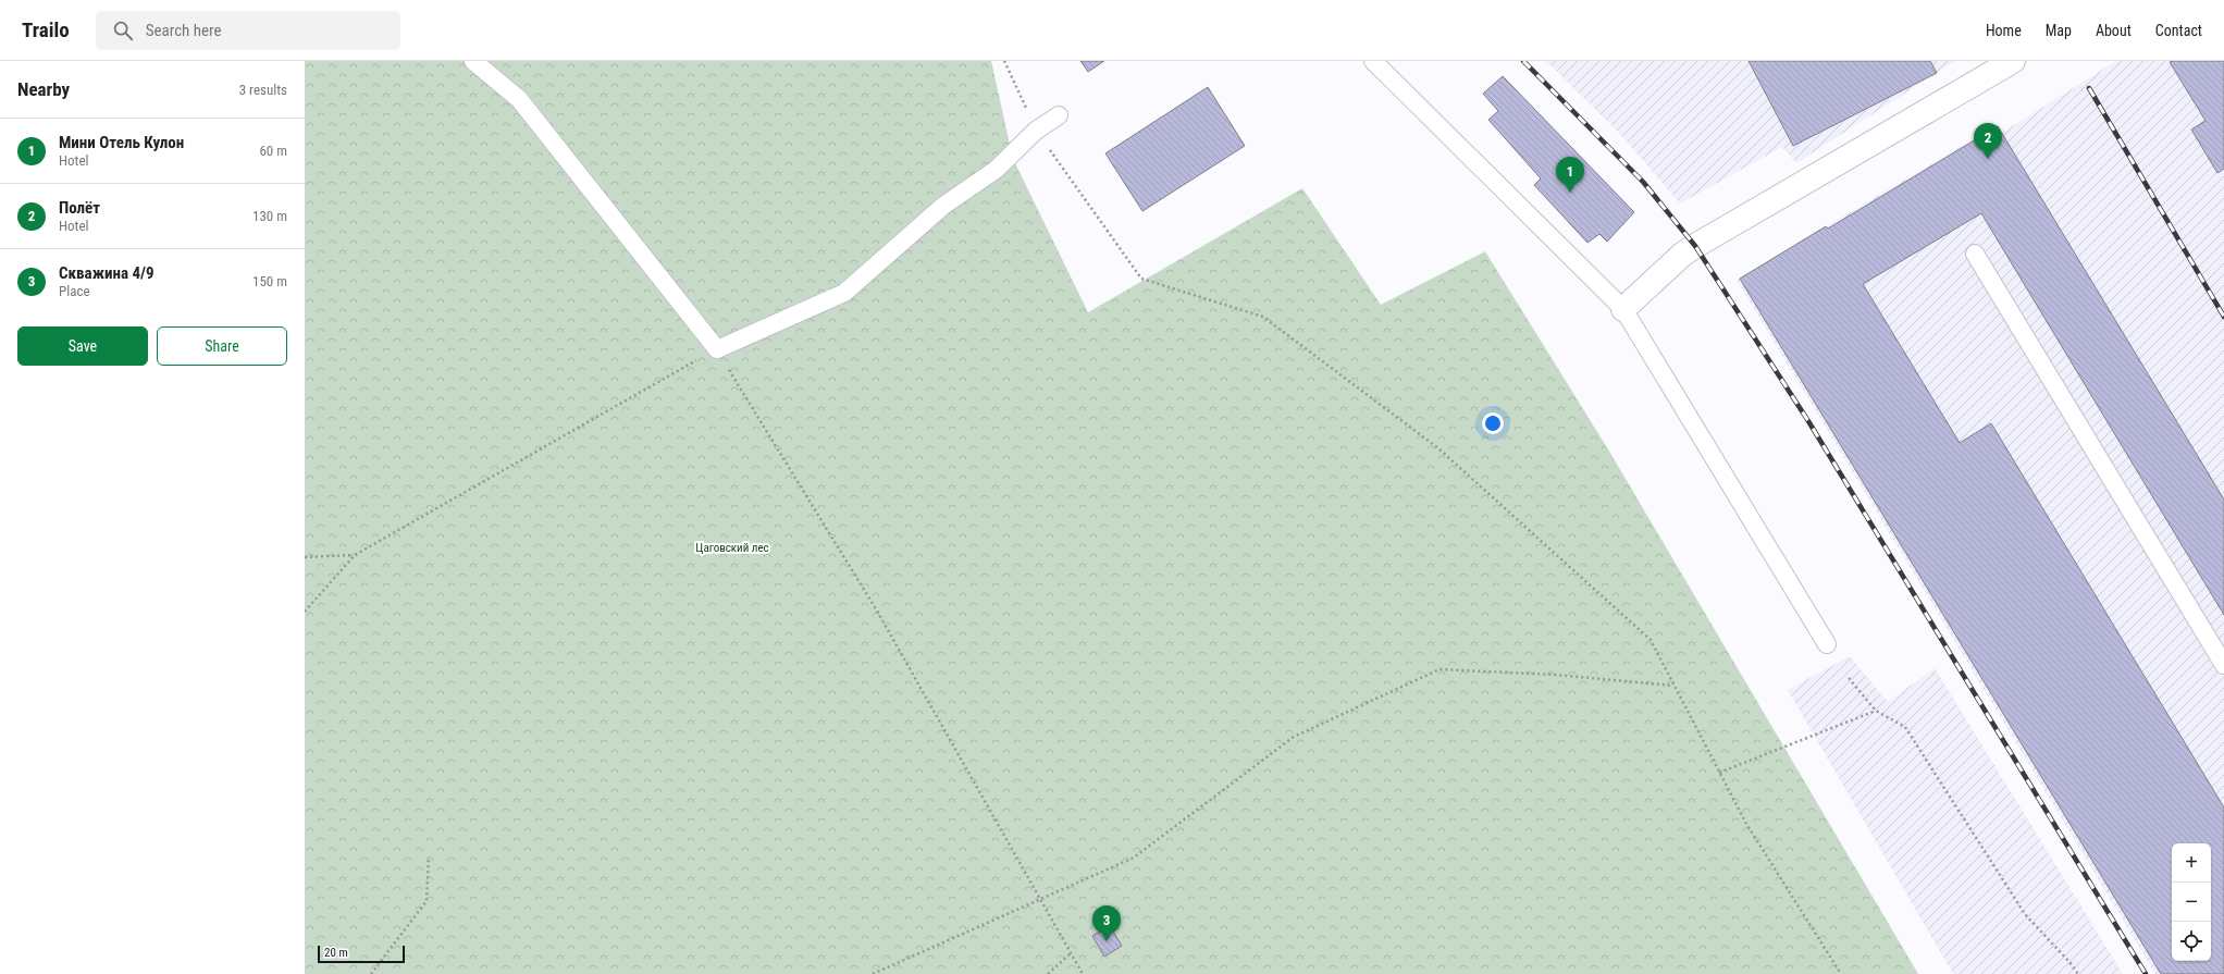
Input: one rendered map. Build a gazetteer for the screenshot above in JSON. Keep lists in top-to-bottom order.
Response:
{
  "parks": ["Цаговский лес"],
  "scale_bar": "20 m",
  "page": {
    "header": "Trailo",
    "search": "Search here",
    "nav": [
      "Home",
      "Map",
      "About",
      "Contact"
    ],
    "heading": ["Nearby", "3 results"],
    "list": [
      {
        "mark": "1",
        "name": "Мини Отель Кулон",
        "note": "Hotel",
        "value": "60 m"
      },
      {
        "mark": "2",
        "name": "Полёт",
        "note": "Hotel",
        "value": "130 m"
      },
      {
        "mark": "3",
        "name": "Скважина 4/9",
        "note": "Place",
        "value": "150 m"
      }
    ],
    "pins": ["2", "1", "3"],
    "buttons": ["Save", "Share"],
    "map_buttons": ["+", "−"],
    "scale": "20 m"
  }
}
